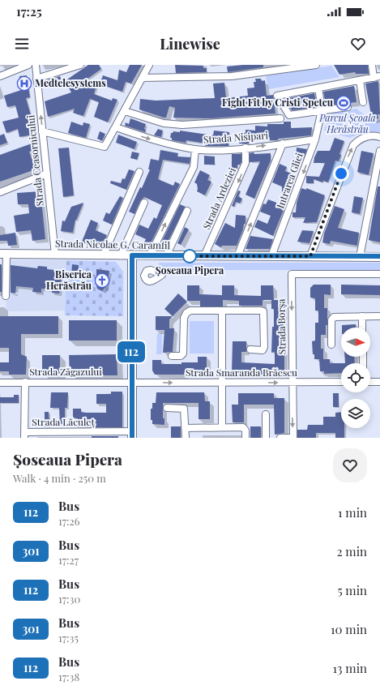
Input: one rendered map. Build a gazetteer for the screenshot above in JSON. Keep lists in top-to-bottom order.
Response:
{
  "streets": {
    "main road": ["Strada Nicolae G. Caramfil"],
    "street": [
      "Strada Nisipari",
      "Strada Ceasornicului",
      "Intrarea Gliei",
      "Strada Ardeziei",
      "Strada Borșa",
      "Strada Zăgazului",
      "Strada Smaranda Brăescu",
      "Strada Lăculeț"
    ]
  },
  "crossings": [
    ["Strada Nisipari", "Intrarea Gliei"],
    ["Strada Nisipari", "Strada Ardeziei"],
    ["Strada Nisipari", "Strada Nicolae G. Caramfil"],
    ["Strada Ceasornicului", "Strada Nicolae G. Caramfil"],
    ["Intrarea Gliei", "Strada Nicolae G. Caramfil"],
    ["Strada Ardeziei", "Strada Nicolae G. Caramfil"],
    ["Strada Borșa", "Strada Smaranda Brăescu"],
    ["Strada Zăgazului", "Strada Smaranda Brăescu"],
    ["Strada Zăgazului", "Strada Lăculeț"]
  ],
  "parks": ["Parcul Școala Herăstrău"],
  "places": {
    "hospital": ["Medtelesystems"],
    "sports": ["Fight Fit by Cristi Spetcu"],
    "other": ["Șoseaua Pipera"],
    "church": ["Biserica Herăstrău"]
  },
  "lines": ["bus line 112"],
  "north": "right",
  "page": {
    "status": "17:25",
    "header": "Linewise",
    "on_map": "112",
    "heading": ["Șoseaua Pipera", "Walk · 4 min · 250 m"],
    "list": [
      {
        "mark": "112",
        "name": "Bus",
        "note": "17:26",
        "value": "1 min"
      },
      {
        "mark": "301",
        "name": "Bus",
        "note": "17:27",
        "value": "2 min"
      },
      {
        "mark": "112",
        "name": "Bus",
        "note": "17:30",
        "value": "5 min"
      },
      {
        "mark": "301",
        "name": "Bus",
        "note": "17:35",
        "value": "10 min"
      },
      {
        "mark": "112",
        "name": "Bus",
        "note": "17:38",
        "value": "13 min"
      }
    ]
  }
}
